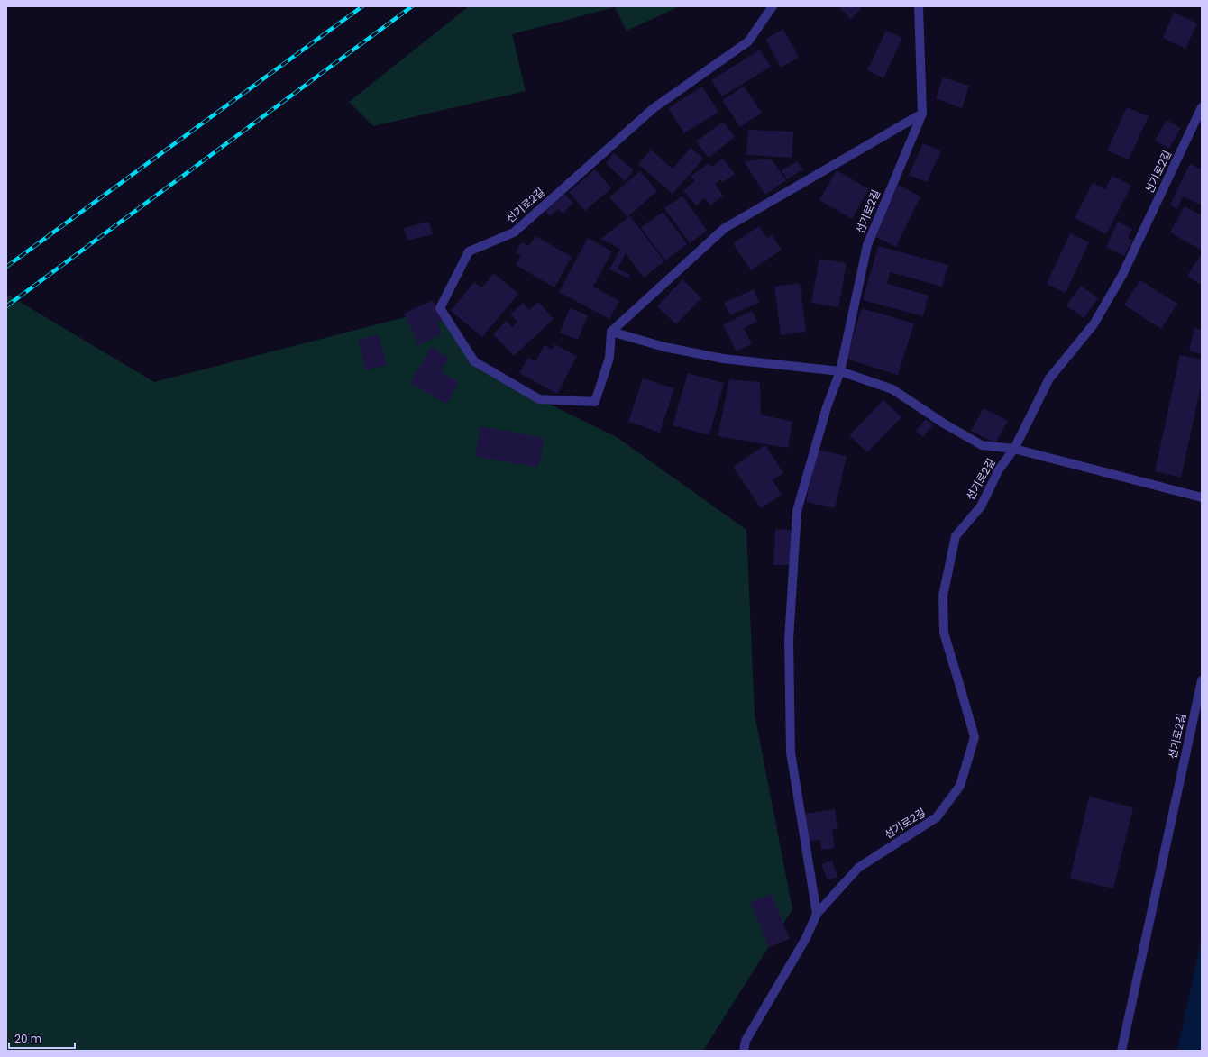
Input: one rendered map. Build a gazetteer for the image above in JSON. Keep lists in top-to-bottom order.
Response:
{
  "streets": {
    "street": ["선기로2길"]
  },
  "scale_bar": "20 m"
}
